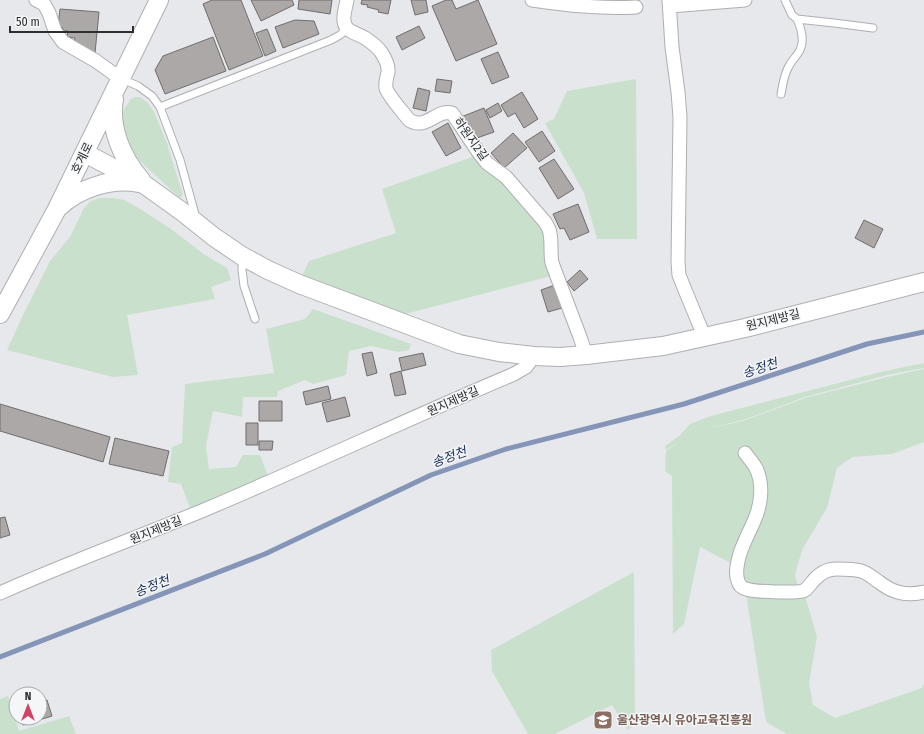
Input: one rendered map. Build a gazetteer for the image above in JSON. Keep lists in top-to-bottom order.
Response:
{
  "streets": {
    "street": ["하원지2길", "호계로", "원지제방길"]
  },
  "crossings": [
    ["하원지2길", "원지제방길"]
  ],
  "water": ["송정천"],
  "places": {
    "school or university": ["울산광역시 유아교육진흥원"]
  },
  "scale_bar": "50 m",
  "north": "top"
}
